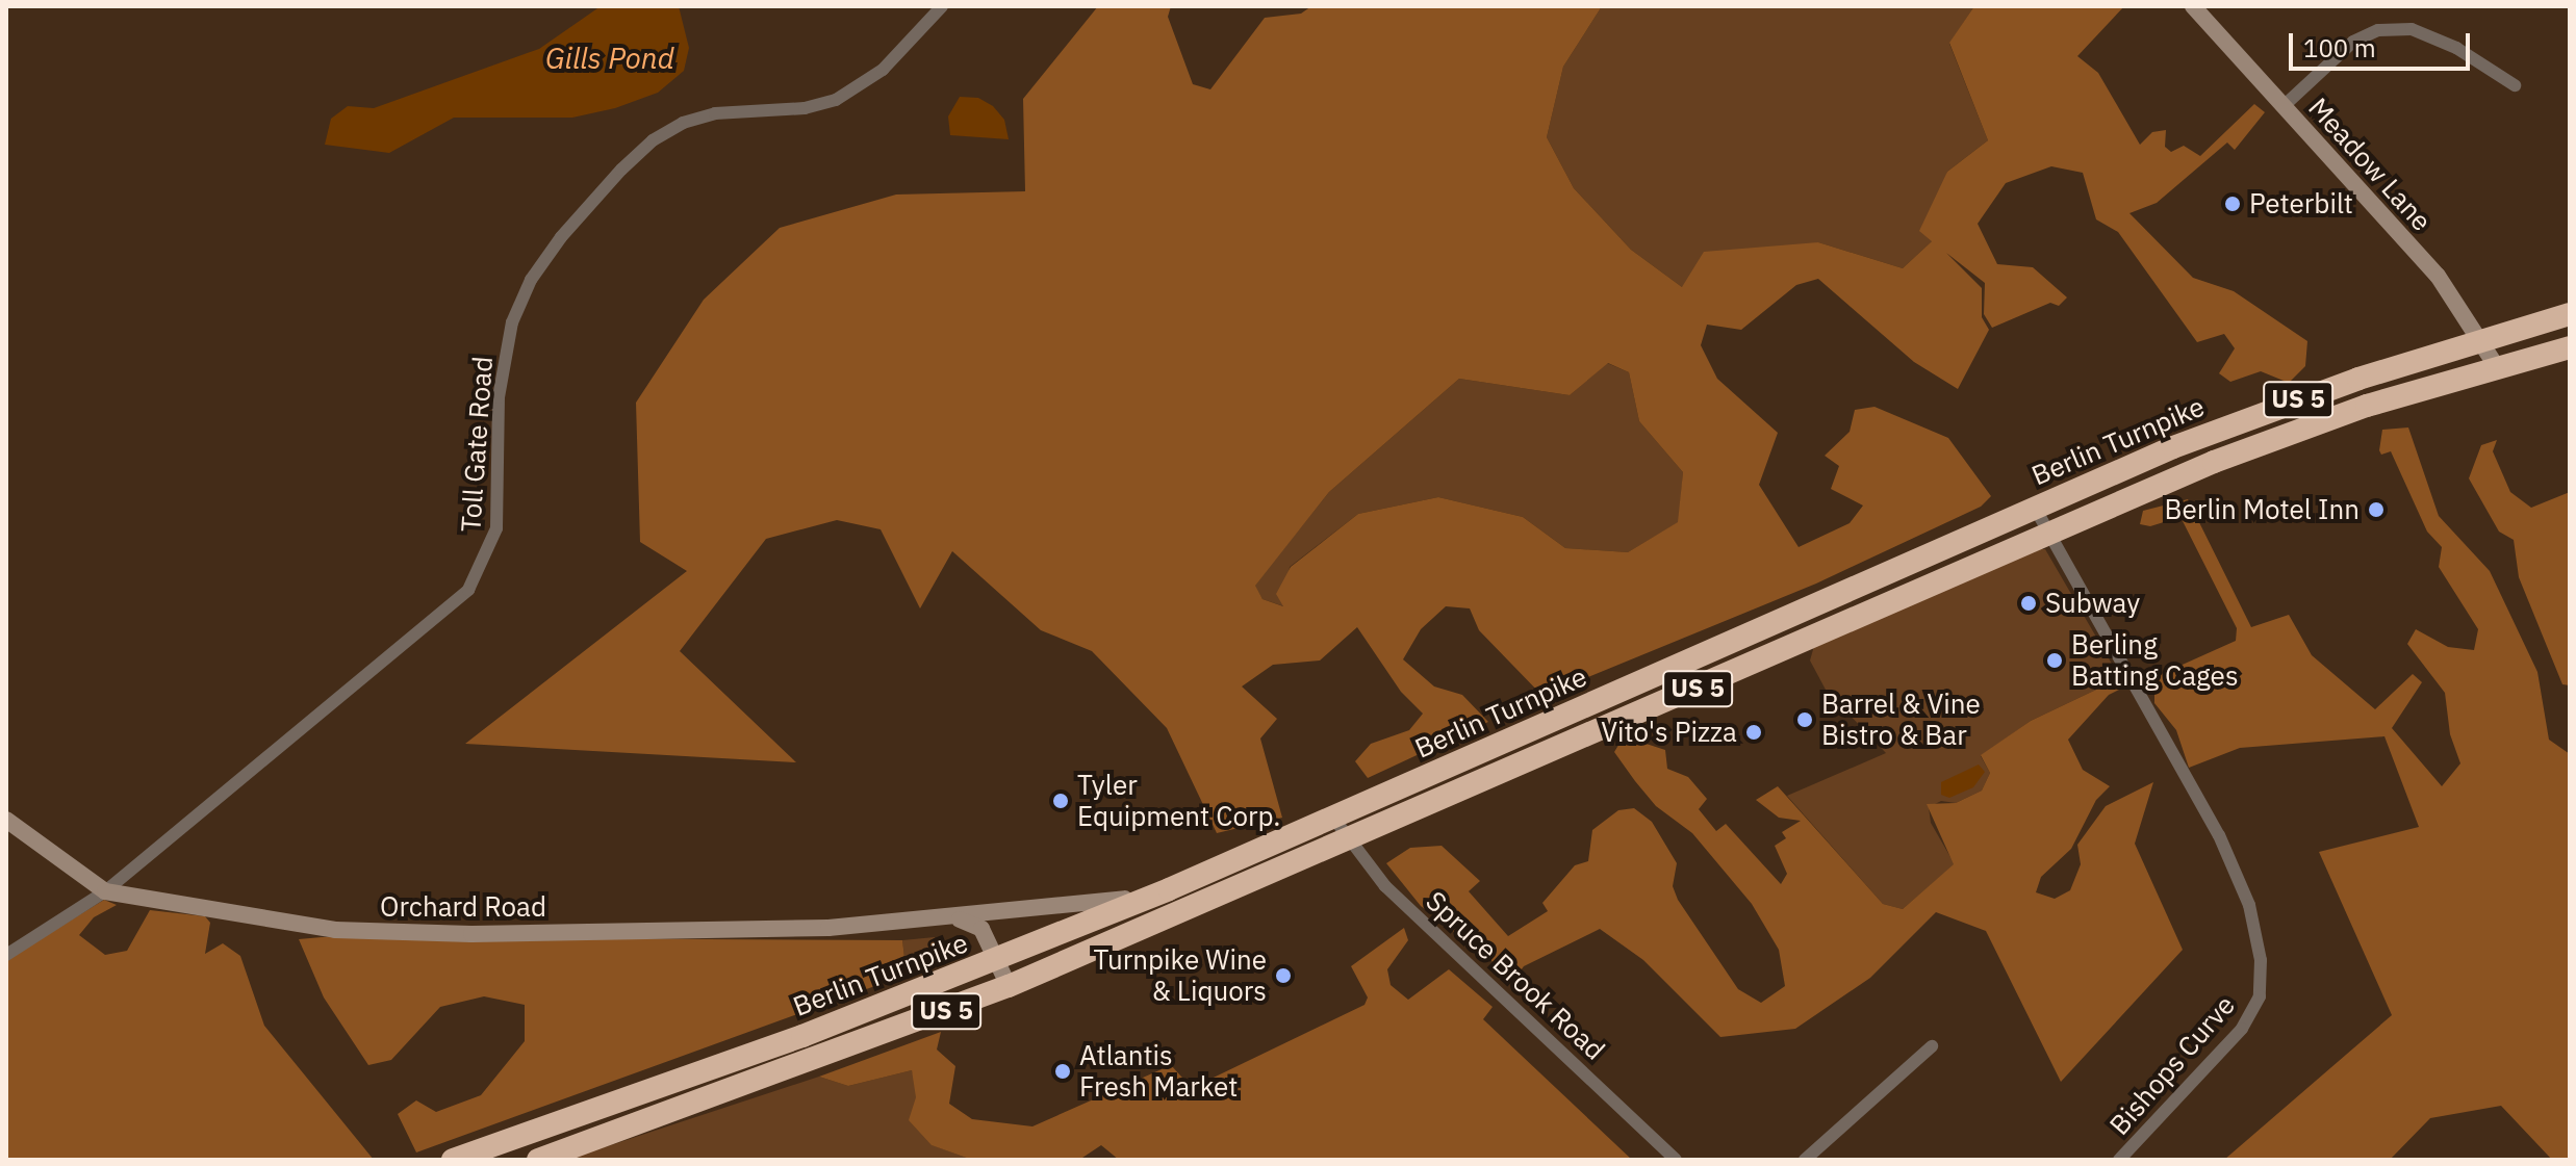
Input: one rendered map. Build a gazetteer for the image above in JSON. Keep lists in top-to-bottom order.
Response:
{
  "streets": {
    "highway": ["US 5", "Berlin Turnpike"],
    "street": [
      "Meadow Lane",
      "Toll Gate Road",
      "Orchard Road",
      "Spruce Brook Road",
      "Bishops Curve"
    ]
  },
  "crossings": [
    ["Meadow Lane", "Berlin Turnpike"],
    ["Berlin Turnpike", "Orchard Road"],
    ["Berlin Turnpike", "Spruce Brook Road"],
    ["Berlin Turnpike", "Bishops Curve"],
    ["Toll Gate Road", "Orchard Road"]
  ],
  "water": ["Gills Pond"],
  "places": [
    "Peterbilt",
    "Berlin Motel Inn",
    "Subway",
    "Berling Batting Cages",
    "Barrel & Vine Bistro & Bar",
    "Vito's Pizza",
    "Tyler Equipment Corp.",
    "Turnpike Wine & Liquors",
    "Atlantis Fresh Market"
  ],
  "scale_bar": "100 m"
}
